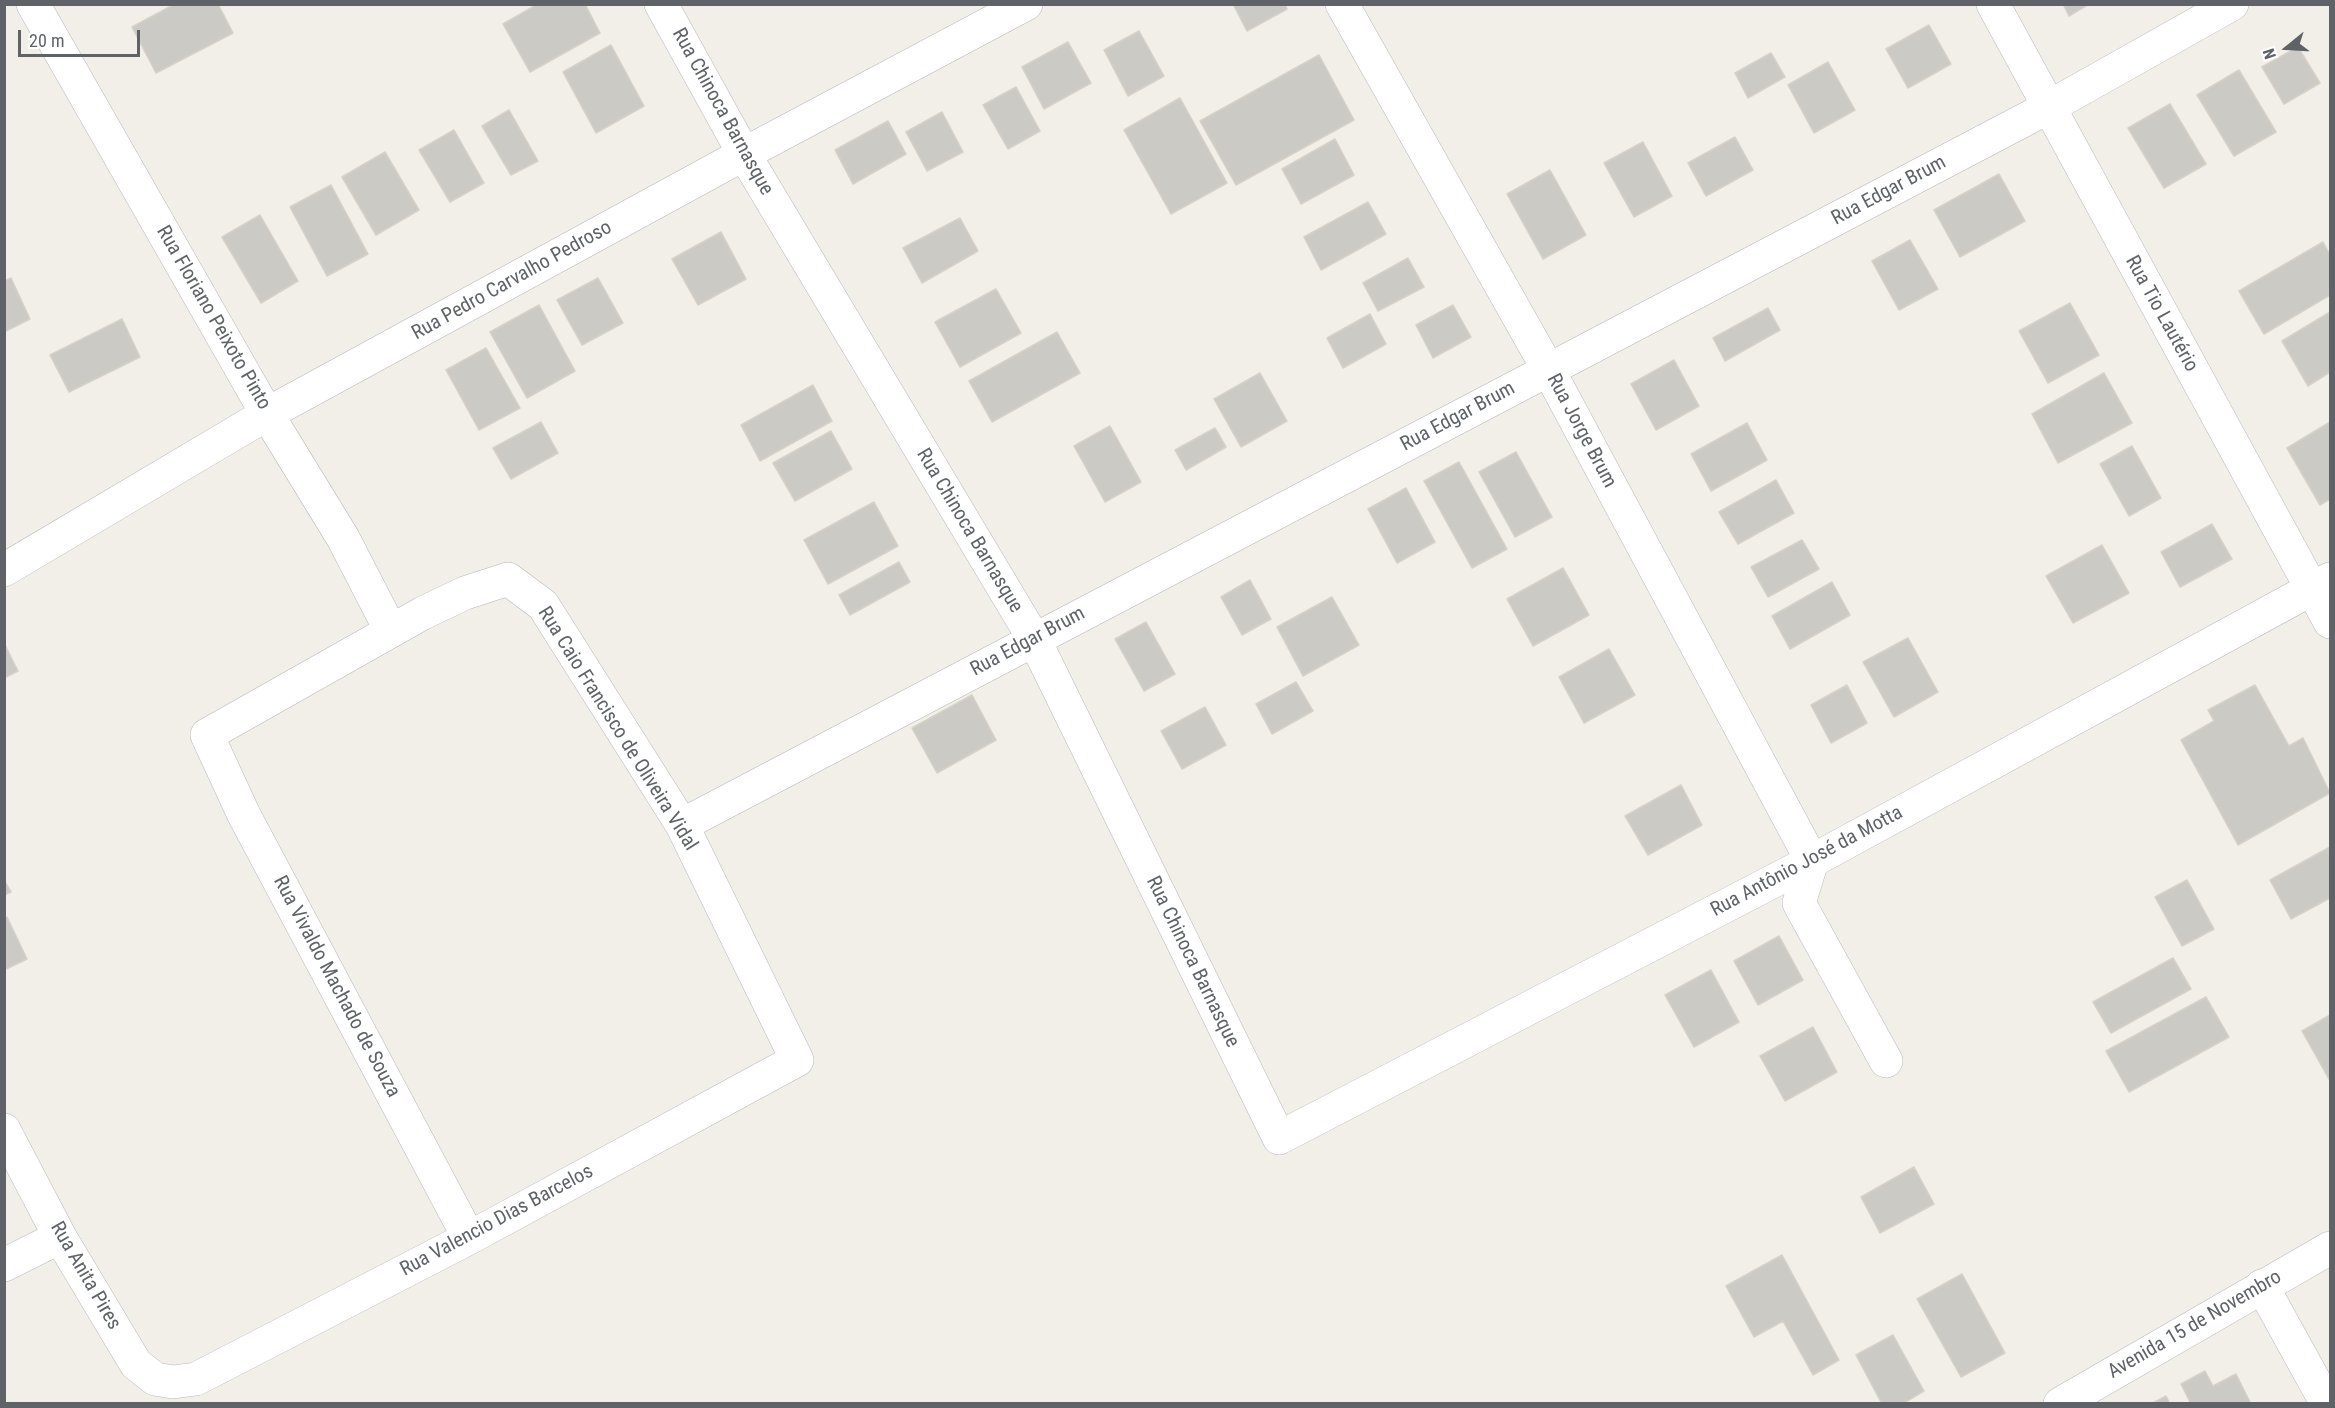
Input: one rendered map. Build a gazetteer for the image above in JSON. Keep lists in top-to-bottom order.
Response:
{
  "streets": {
    "street": [
      "Rua Chinoca Barnasque",
      "Rua Edgar Brum",
      "Rua Pedro Carvalho Pedroso",
      "Rua Tio Lautério",
      "Rua Floriano Peixoto Pinto",
      "Rua Jorge Brum",
      "Rua Caio Francisco de Oliveira Vidal",
      "Rua Antônio José da Motta",
      "Rua Vivaldo Machado de Souza",
      "Rua Valencio Dias Barcelos",
      "Rua Anita Pires",
      "Avenida 15 de Novembro"
    ]
  },
  "crossings": [
    ["Rua Chinoca Barnasque", "Rua Edgar Brum"],
    ["Rua Chinoca Barnasque", "Rua Pedro Carvalho Pedroso"],
    ["Rua Chinoca Barnasque", "Rua Antônio José da Motta"],
    ["Rua Edgar Brum", "Rua Tio Lautério"],
    ["Rua Edgar Brum", "Rua Jorge Brum"],
    ["Rua Edgar Brum", "Rua Caio Francisco de Oliveira Vidal"],
    ["Rua Pedro Carvalho Pedroso", "Rua Floriano Peixoto Pinto"],
    ["Rua Tio Lautério", "Rua Antônio José da Motta"],
    ["Rua Floriano Peixoto Pinto", "Rua Caio Francisco de Oliveira Vidal"],
    ["Rua Floriano Peixoto Pinto", "Rua Vivaldo Machado de Souza"],
    ["Rua Jorge Brum", "Rua Antônio José da Motta"],
    ["Rua Caio Francisco de Oliveira Vidal", "Rua Vivaldo Machado de Souza"],
    ["Rua Caio Francisco de Oliveira Vidal", "Rua Valencio Dias Barcelos"],
    ["Rua Vivaldo Machado de Souza", "Rua Valencio Dias Barcelos"],
    ["Rua Valencio Dias Barcelos", "Rua Anita Pires"]
  ],
  "scale_bar": "20 m",
  "north": "left"
}
